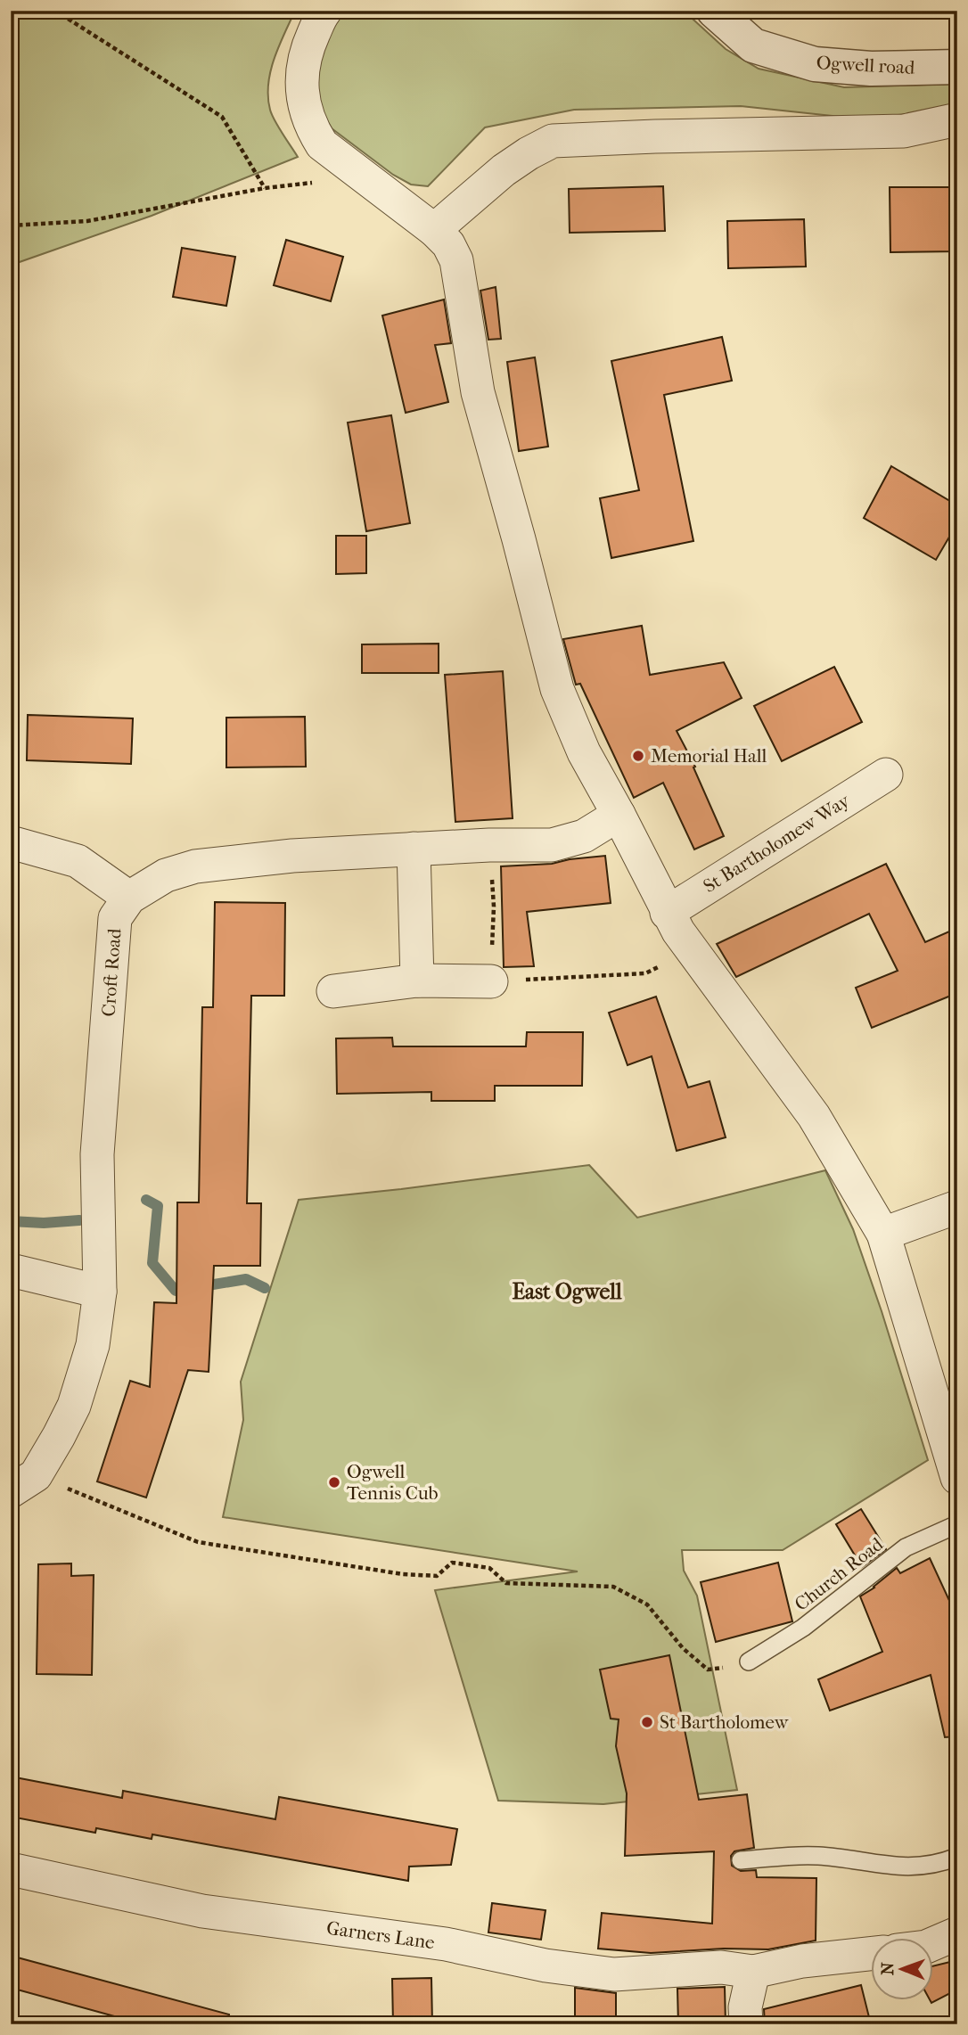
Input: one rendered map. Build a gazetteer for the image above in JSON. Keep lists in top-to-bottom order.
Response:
{
  "streets": {
    "street": [
      "Ogwell road",
      "St Bartholomew Way",
      "Croft Road",
      "Garners Lane"
    ],
    "lane": ["Church Road"]
  },
  "districts": ["East Ogwell"],
  "places": ["Memorial Hall", "Ogwell Tennis Cub", "St Bartholomew"],
  "north": "left"
}
